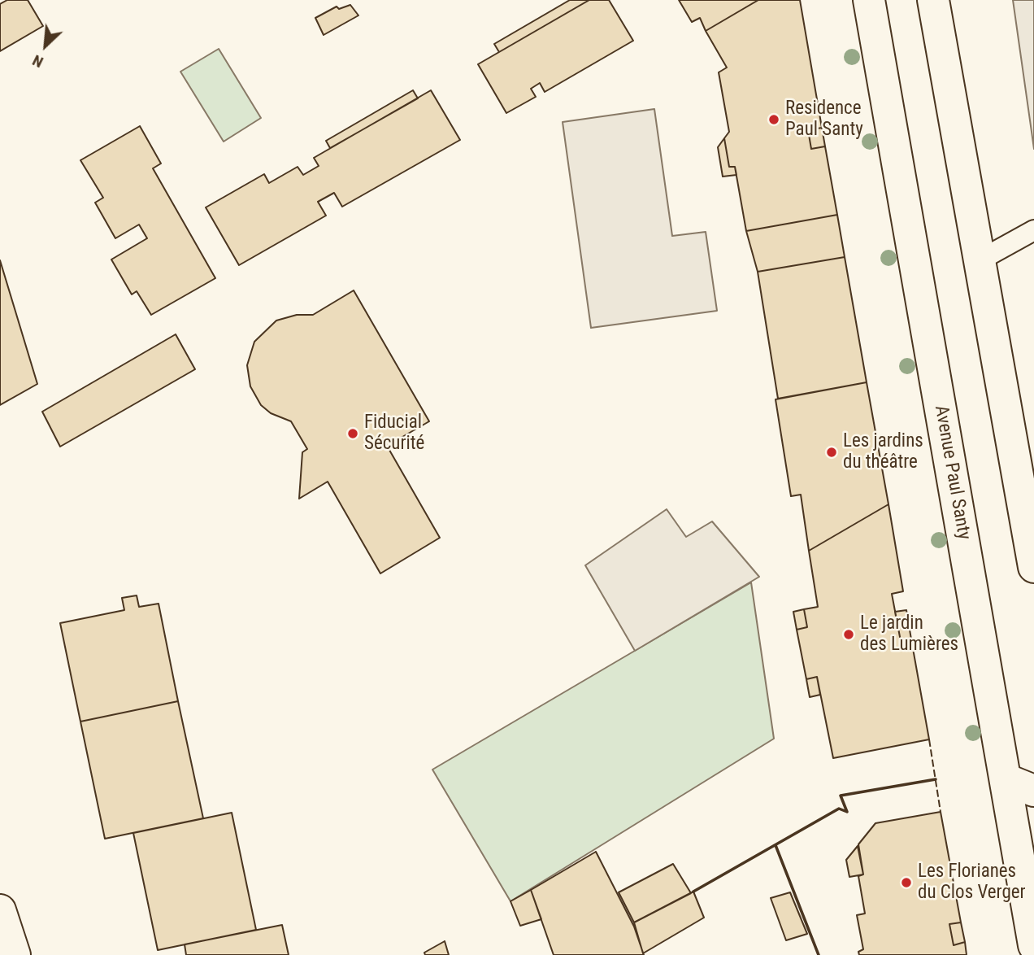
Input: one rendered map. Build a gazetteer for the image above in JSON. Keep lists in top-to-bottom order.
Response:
{
  "streets": {
    "main road": ["Avenue Paul Santy"]
  },
  "places": [
    "Residence Paul Santy",
    "Fiducial Sécurité",
    "Les jardins du théâtre",
    "Le jardin des Lumières",
    "Les Florianes du Clos Verger"
  ],
  "north": "bottom left"
}
